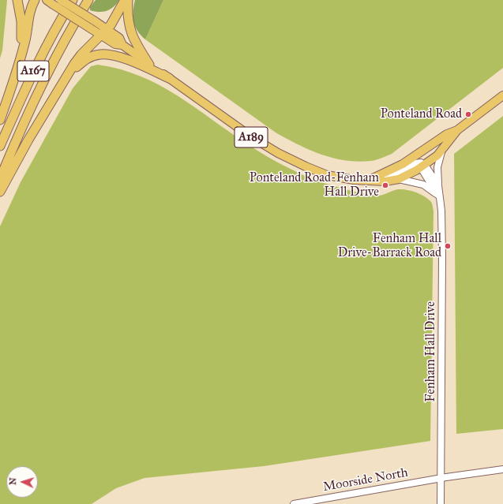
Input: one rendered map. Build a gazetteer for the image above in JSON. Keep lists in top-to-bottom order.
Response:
{
  "streets": {
    "highway": ["A167"],
    "main road": ["A189"],
    "street": ["Fenham Hall Drive", "Moorside North"]
  },
  "crossings": [
    ["A189", "Fenham Hall Drive"],
    ["Fenham Hall Drive", "Moorside North"]
  ],
  "places": ["Ponteland Road", "Ponteland Road-Fenham Hall Drive", "Fenham Hall Drive-Barrack Road"],
  "north": "left"
}
